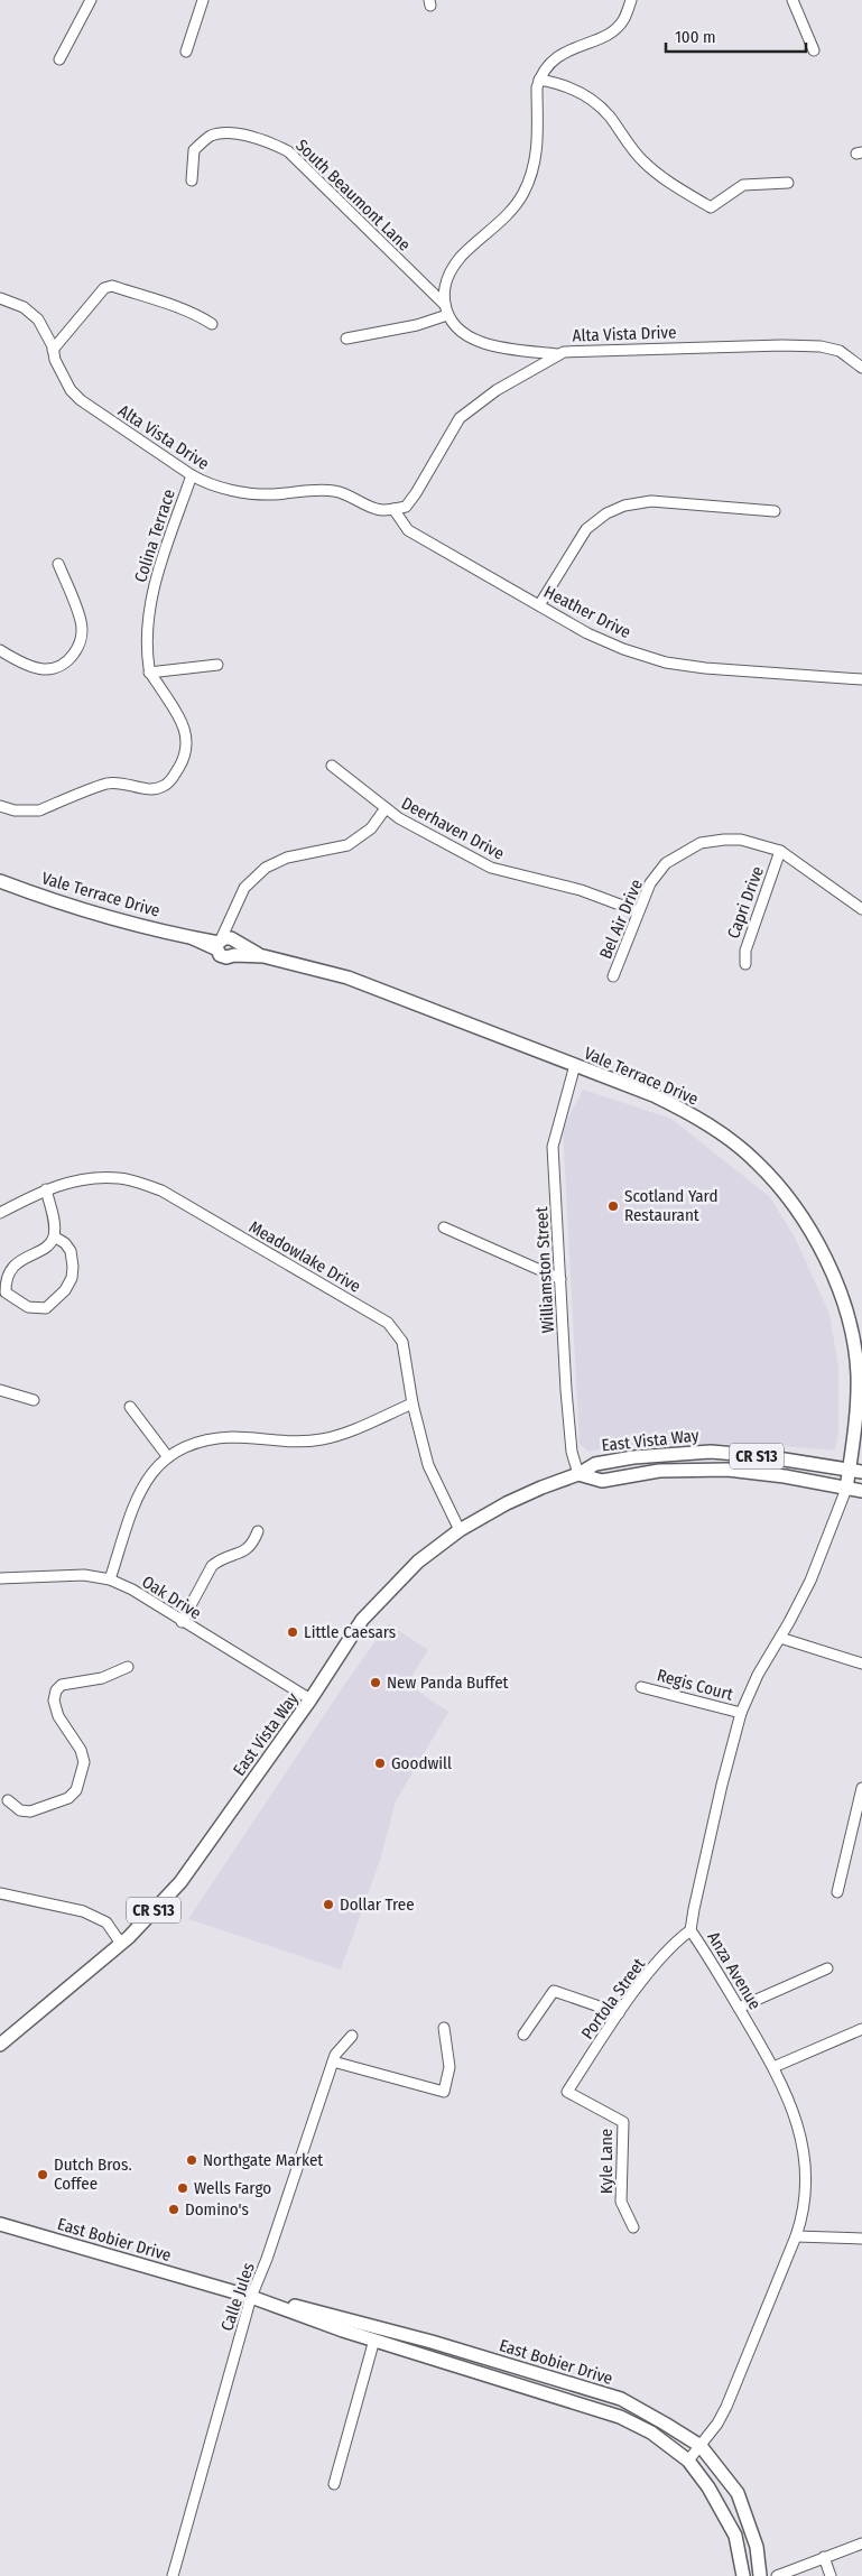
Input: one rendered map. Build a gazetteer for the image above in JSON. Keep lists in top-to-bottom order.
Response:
{
  "streets": {
    "main road": [
      "Vale Terrace Drive",
      "East Vista Way",
      "CR S13",
      "East Bobier Drive"
    ],
    "street": [
      "South Beaumont Lane",
      "Alta Vista Drive",
      "Colina Terrace",
      "Heather Drive",
      "Deerhaven Drive",
      "Capri Drive",
      "Bel Air Drive",
      "Meadowlake Drive",
      "Williamston Street",
      "Oak Drive",
      "Regis Court",
      "Anza Avenue",
      "Portola Street",
      "Kyle Lane",
      "Calle Jules"
    ]
  },
  "crossings": [
    ["Alta Vista Drive", "Colina Terrace"],
    ["Alta Vista Drive", "Heather Drive"],
    ["Deerhaven Drive", "Bel Air Drive"],
    ["Vale Terrace Drive", "Williamston Street"],
    ["Vale Terrace Drive", "East Vista Way"],
    ["Vale Terrace Drive", "Anza Avenue"],
    ["Capri Drive", "Bel Air Drive"],
    ["Meadowlake Drive", "East Vista Way"],
    ["Williamston Street", "East Vista Way"],
    ["East Vista Way", "Oak Drive"],
    ["East Vista Way", "Anza Avenue"],
    ["Regis Court", "Anza Avenue"],
    ["Anza Avenue", "Portola Street"],
    ["Anza Avenue", "East Bobier Drive"],
    ["Portola Street", "Kyle Lane"],
    ["East Bobier Drive", "Calle Jules"]
  ],
  "places": [
    "Scotland Yard Restaurant",
    "Little Caesars",
    "New Panda Buffet",
    "Goodwill",
    "Dollar Tree",
    "Northgate Market",
    "Dutch Bros. Coffee",
    "Wells Fargo",
    "Domino's"
  ],
  "scale_bar": "100 m"
}
